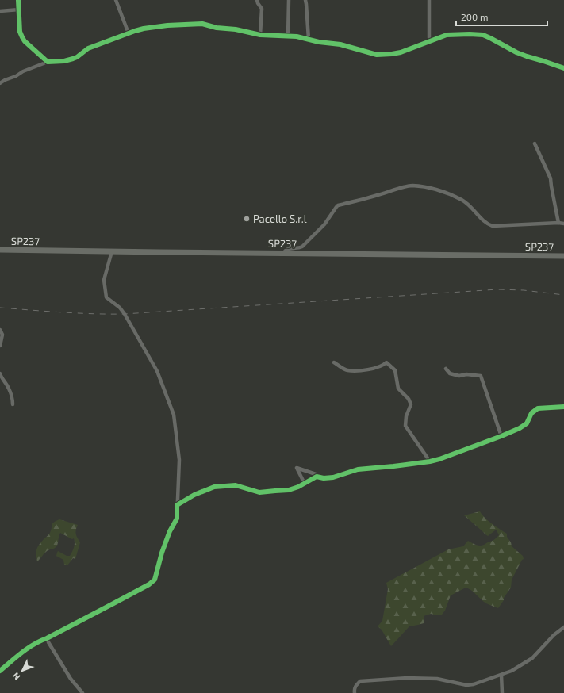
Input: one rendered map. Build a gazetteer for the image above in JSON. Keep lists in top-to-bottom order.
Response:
{
  "streets": {
    "main road": ["SP237"]
  },
  "places": ["Pacello S.r.l"],
  "scale_bar": "200 m",
  "north": "bottom left"
}
